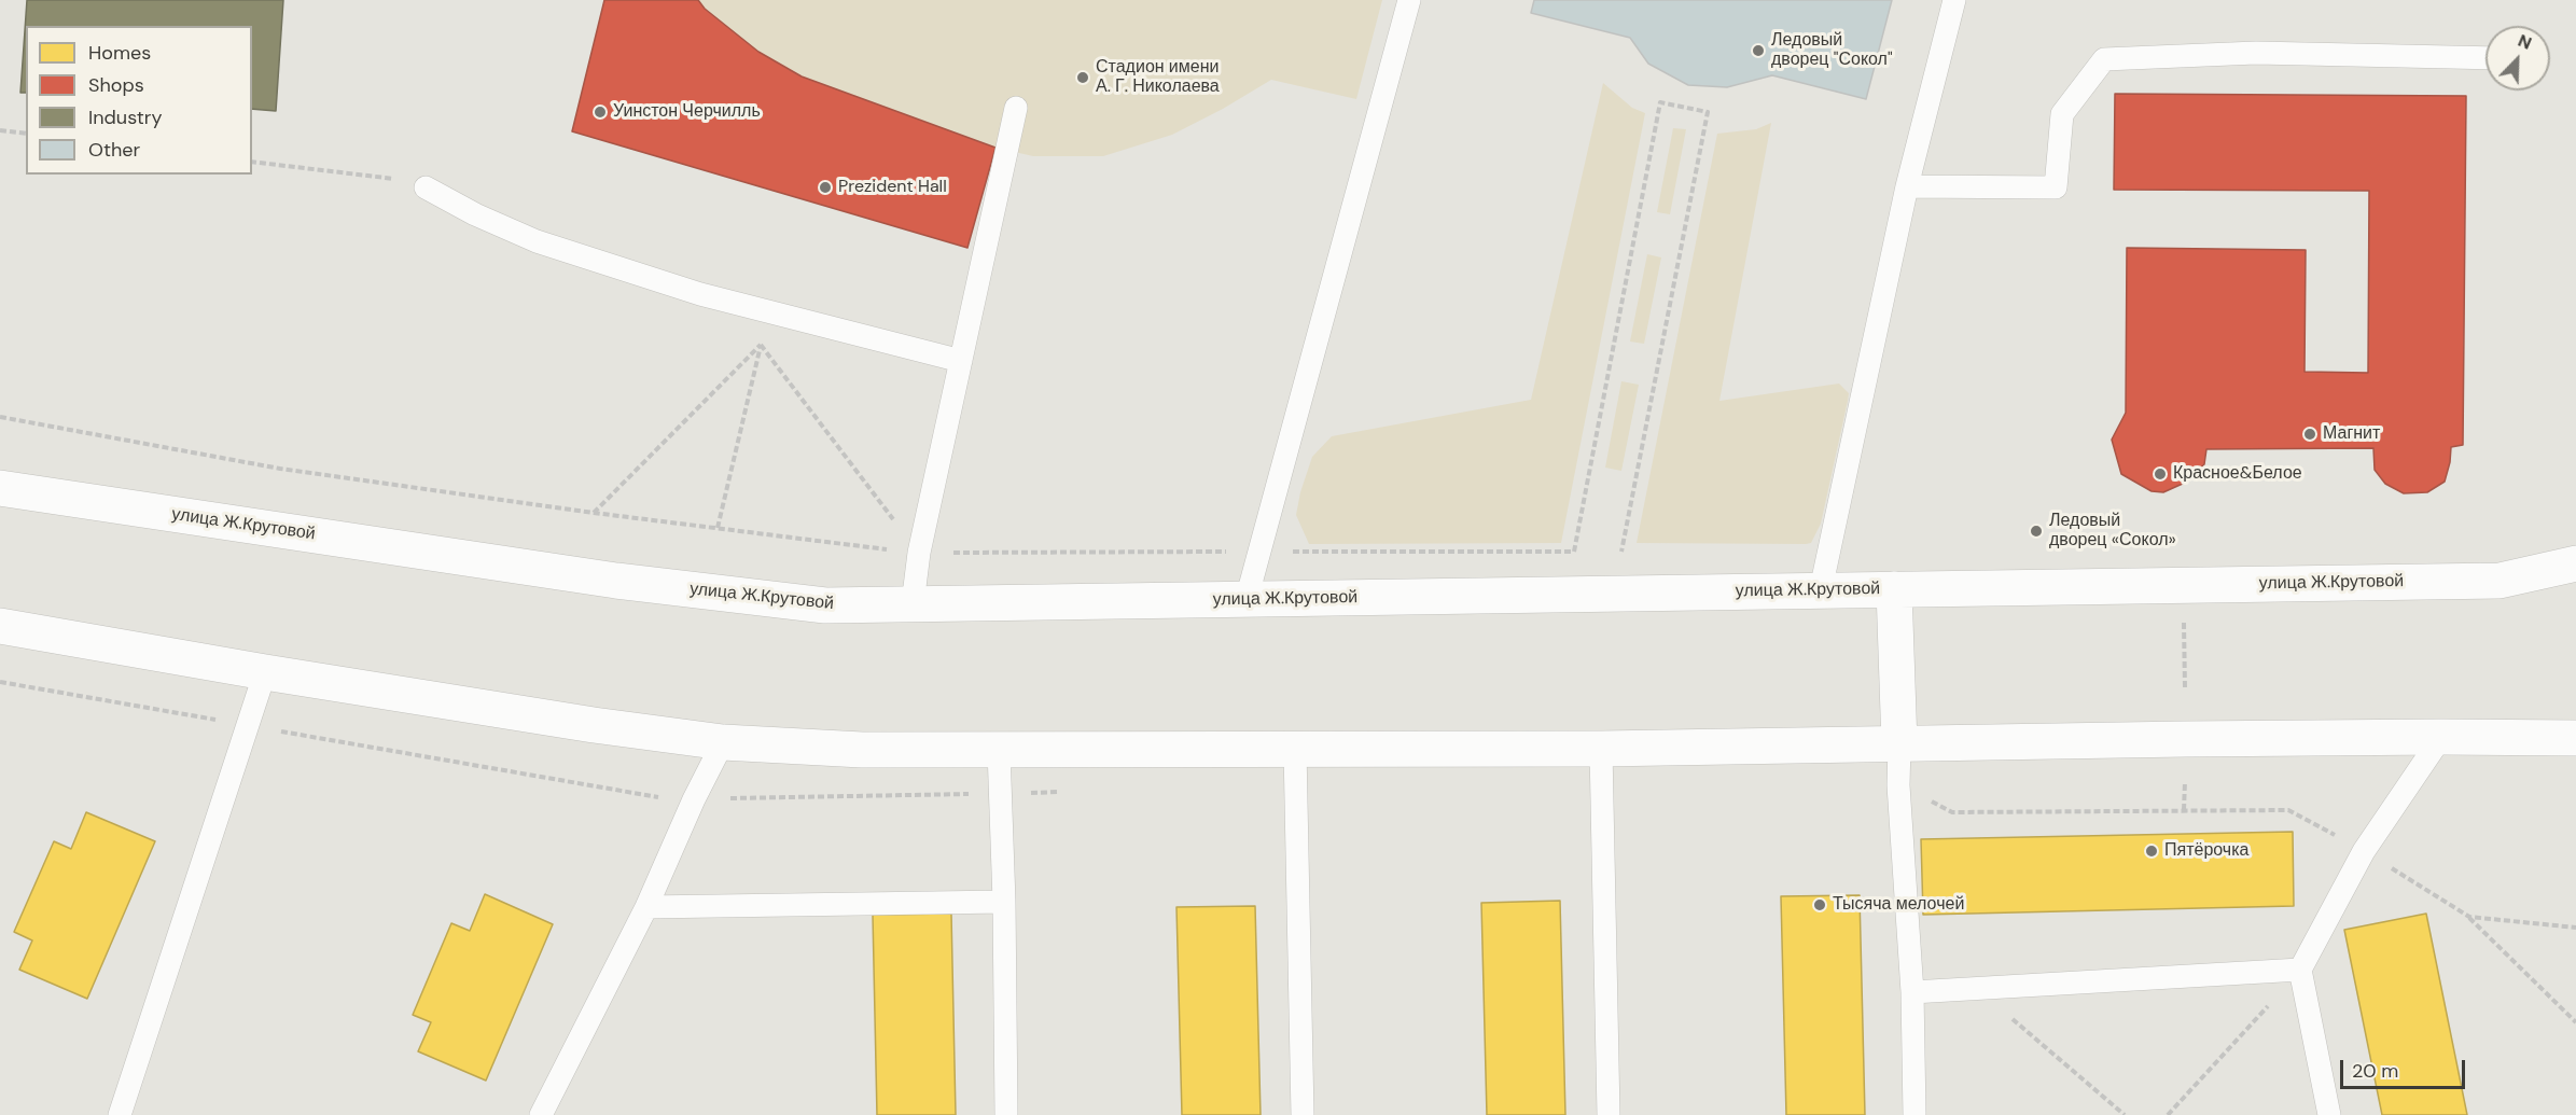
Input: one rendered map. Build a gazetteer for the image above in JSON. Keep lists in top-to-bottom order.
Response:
{
  "streets": {
    "main road": ["улица Ж.Крутовой"]
  },
  "places": [
    "Ледовый дворец \"Сокол\"",
    "Стадион имени А. Г. Николаева",
    "Уинстон Черчилль",
    "Prezident Hall",
    "Магнит",
    "Красное&Белое",
    "Ледовый дворец «Сокол»",
    "Пятёрочка",
    "Тысяча мелочей"
  ],
  "legend": [
    "Homes",
    "Shops",
    "Industry",
    "Other"
  ],
  "scale_bar": "20 m",
  "north": "top right"
}
